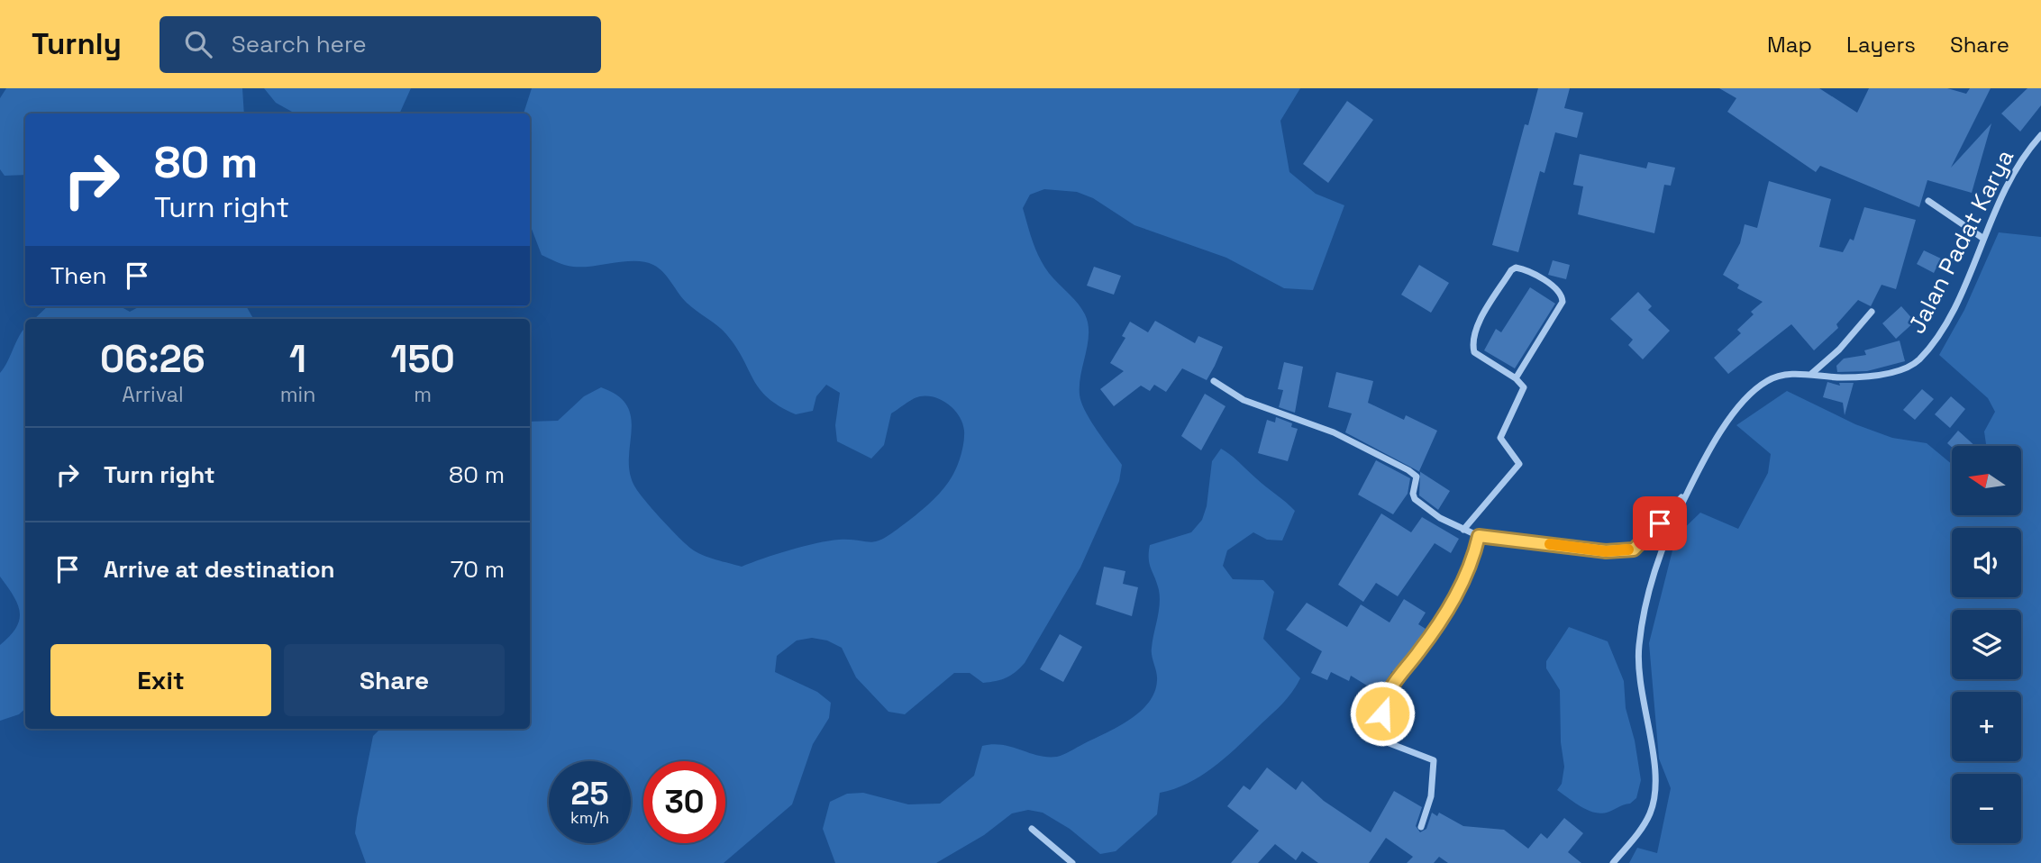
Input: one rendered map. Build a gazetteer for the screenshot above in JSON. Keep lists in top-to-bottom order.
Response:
{
  "streets": {
    "street": ["Jalan Padat Karya"]
  },
  "north": "left",
  "page": {
    "header": "Turnly",
    "search": "Search here",
    "nav": ["Map", "Layers", "Share"],
    "turn": ["80 m", "Turn right"],
    "then": "Then",
    "eta": [
      "06:26",
      "Arrival",
      "1",
      "min",
      "150",
      "m"
    ],
    "list": [
      {
        "name": "Turn right",
        "value": "80 m"
      },
      {
        "name": "Arrive at destination",
        "value": "70 m"
      }
    ],
    "map_buttons": ["+", "−"],
    "buttons": ["Exit", "Share"],
    "speed": "25 km/h",
    "limit": "30"
  }
}
